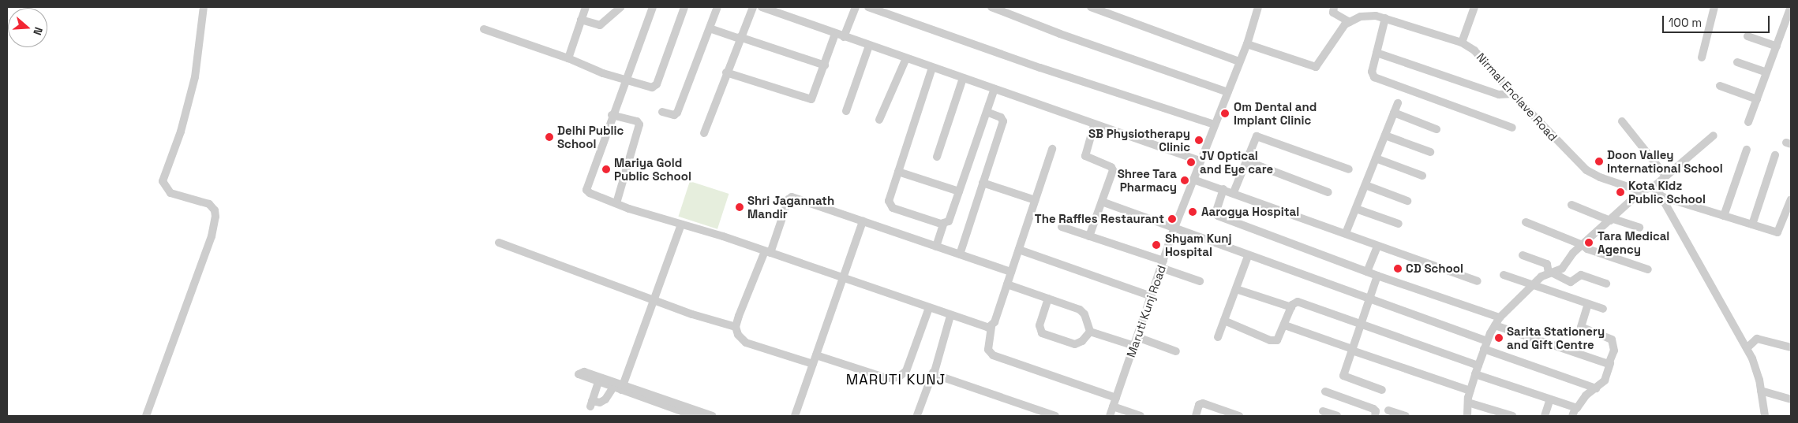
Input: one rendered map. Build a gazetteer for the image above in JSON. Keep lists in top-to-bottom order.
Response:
{
  "streets": {
    "street": ["Nirmal Enclave Road", "Maruti Kunj Road"]
  },
  "crossings": [
    ["Nirmal Enclave Road", "Maruti Kunj Road"]
  ],
  "districts": ["MARUTI KUNJ"],
  "places": [
    "Om Dental and Implant Clinic",
    "Delhi Public School",
    "SB Physiotherapy Clinic",
    "Doon Valley International School",
    "JV Optical and Eye care",
    "Mariya Gold Public School",
    "Shree Tara Pharmacy",
    "Kota Kidz Public School",
    "Shri Jagannath Mandir",
    "Aarogya Hospital",
    "The Raffles Restaurant",
    "Tara Medical Agency",
    "Shyam Kunj Hospital",
    "CD School",
    "Sarita Stationery and Gift Centre"
  ],
  "scale_bar": "100 m",
  "north": "right"
}
